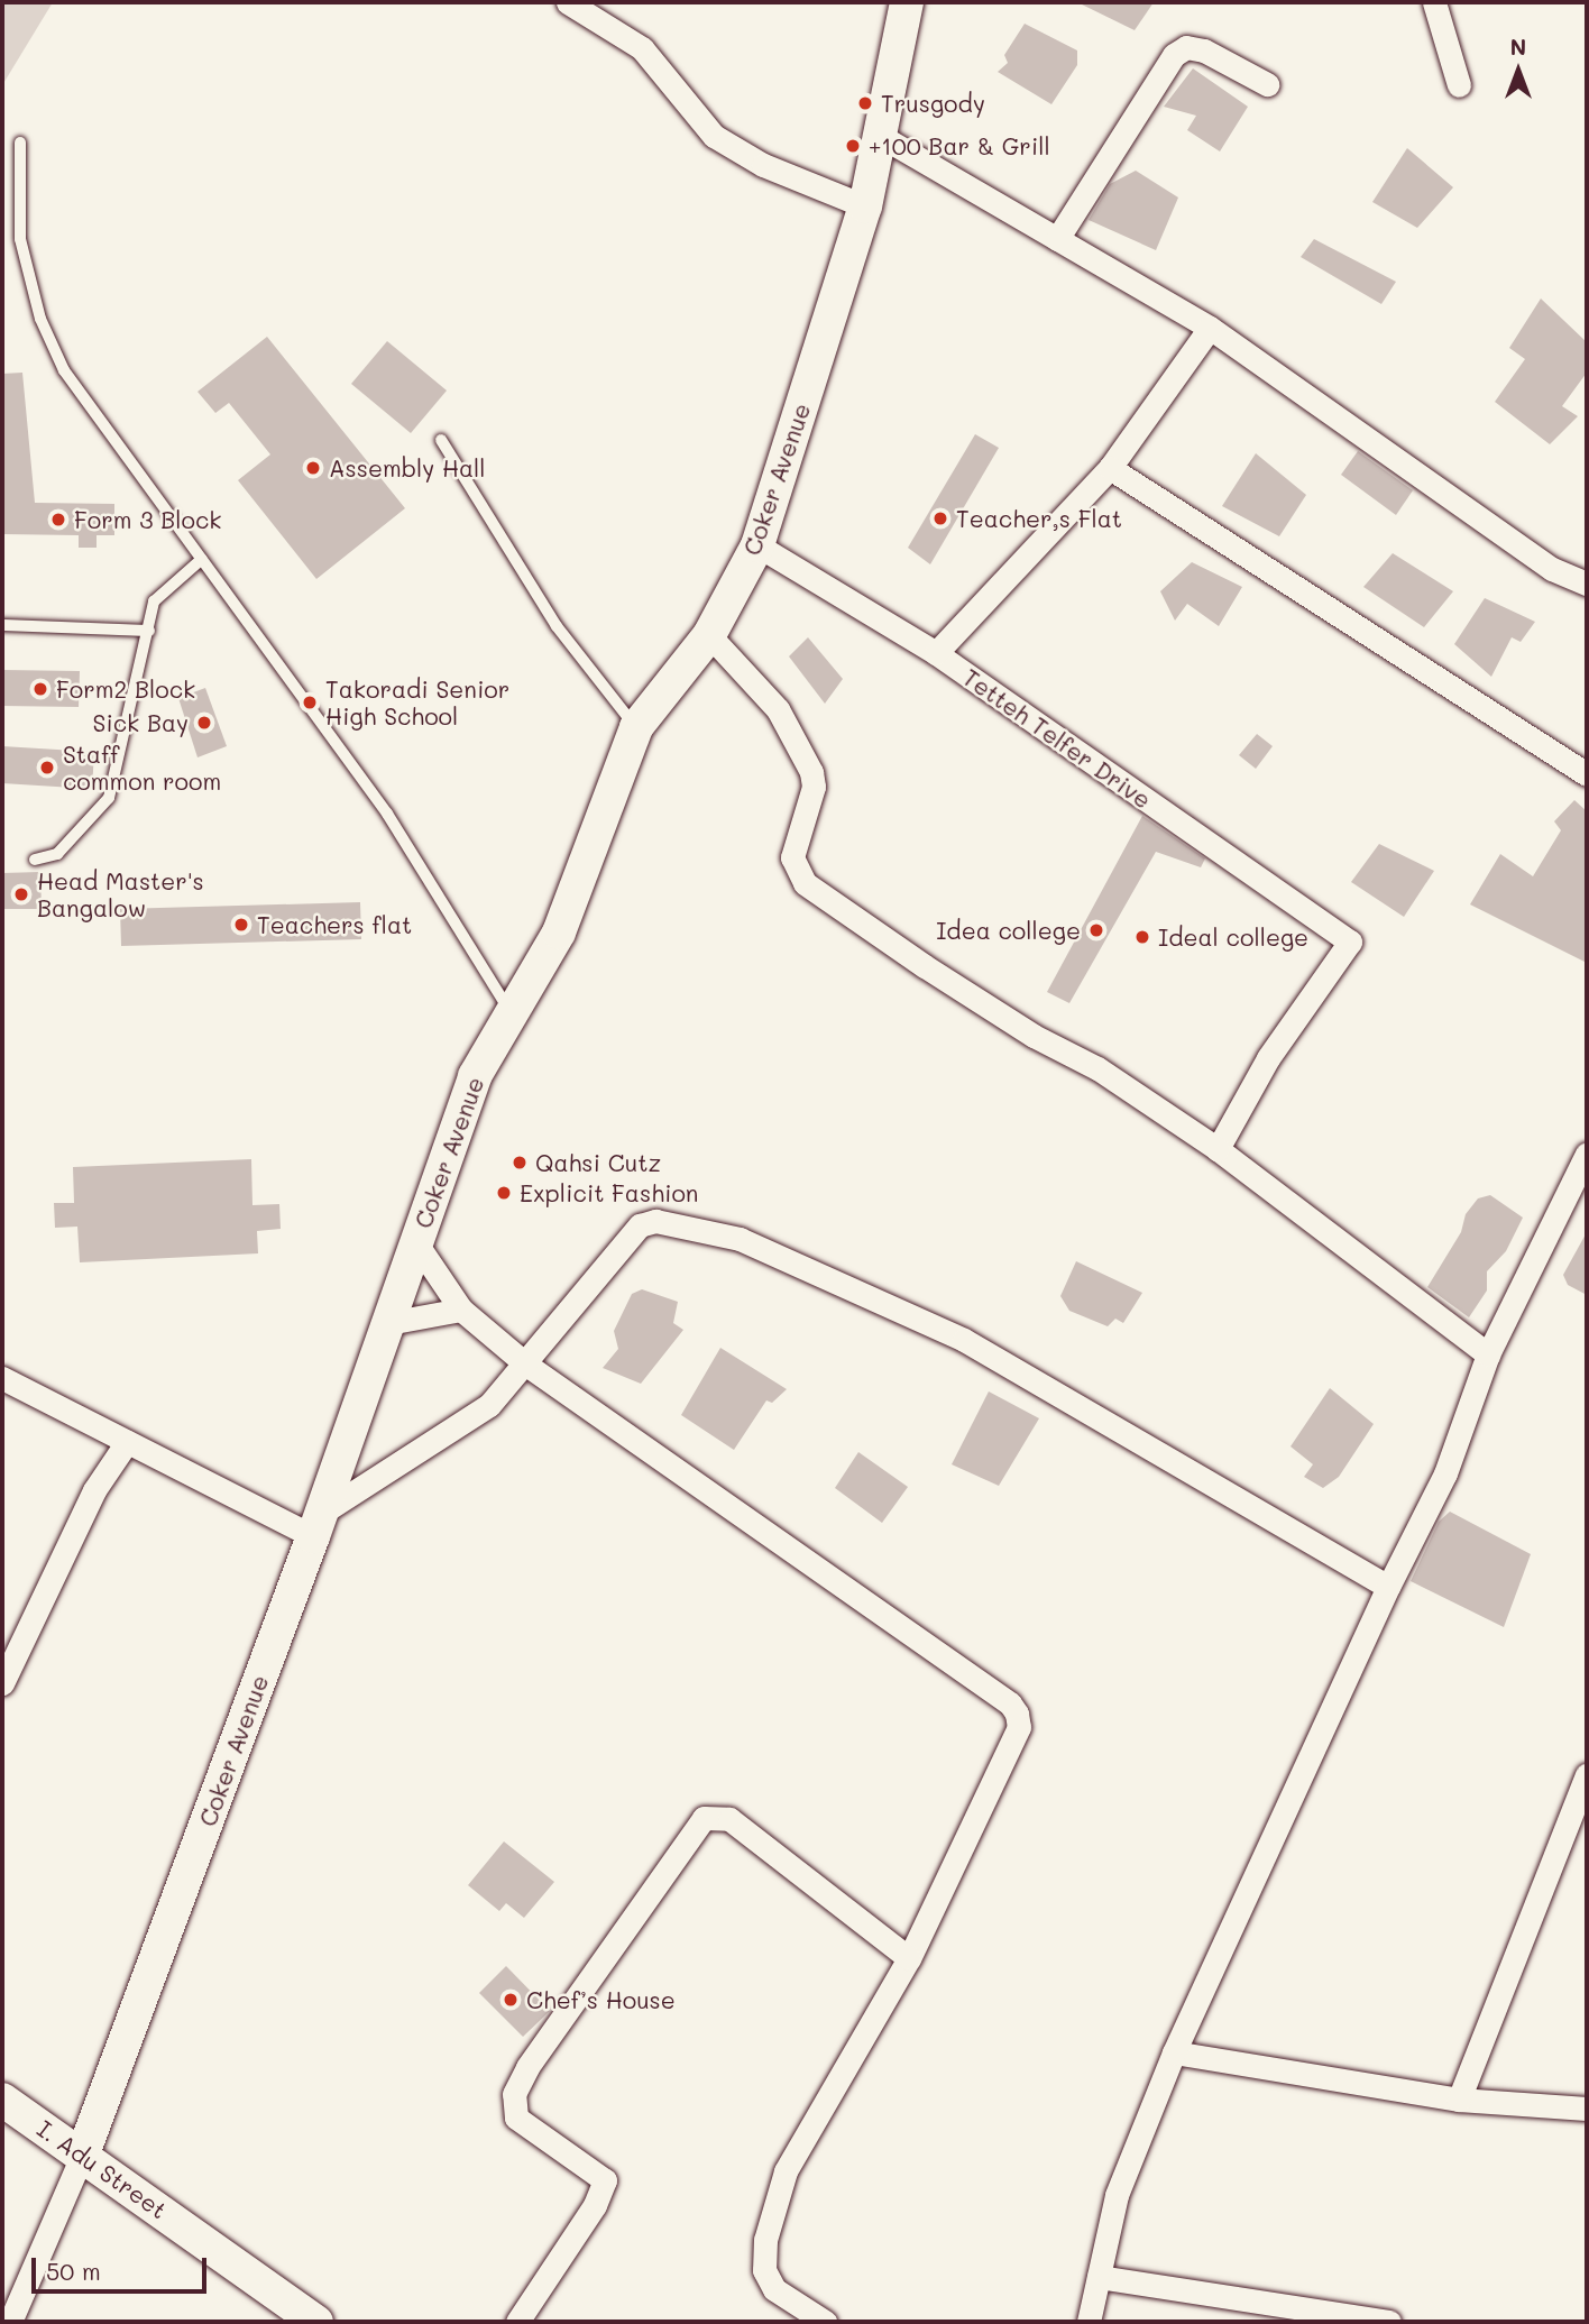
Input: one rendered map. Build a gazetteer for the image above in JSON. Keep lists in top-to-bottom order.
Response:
{
  "streets": {
    "street": ["Coker Avenue", "Tetteh Telfer Drive", "I. Adu Street"]
  },
  "crossings": [
    ["Coker Avenue", "Tetteh Telfer Drive"],
    ["Coker Avenue", "I. Adu Street"]
  ],
  "places": [
    "Trusgody",
    "+100 Bar & Grill",
    "Assembly Hall",
    "Teacher,s Flat",
    "Form 3 Block",
    "Form2 Block",
    "Takoradi Senior High School",
    "Sick Bay",
    "Staff common room",
    "Head Master's Bangalow",
    "Teachers flat",
    "Idea college",
    "Ideal college",
    "Qahsi Cutz",
    "Explicit Fashion",
    "Chef’s House"
  ],
  "scale_bar": "50 m",
  "north": "top"
}
